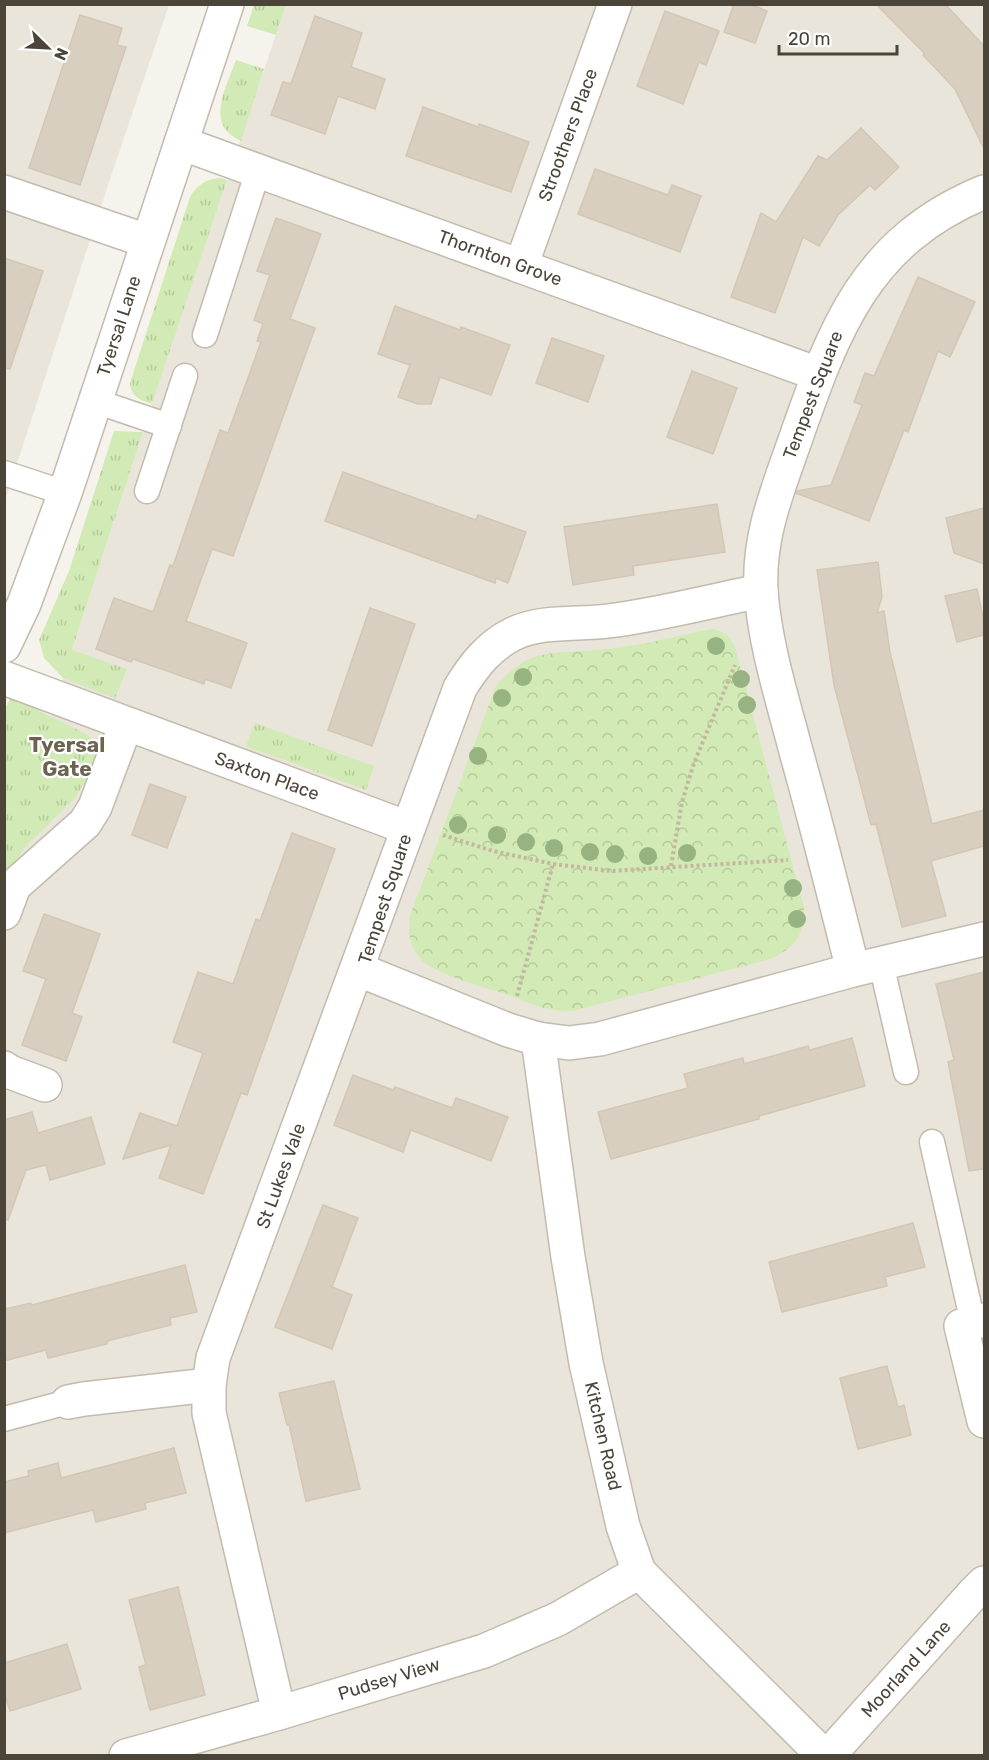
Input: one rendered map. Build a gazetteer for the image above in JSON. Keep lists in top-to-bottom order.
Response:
{
  "streets": {
    "street": [
      "Stroothers Place",
      "Thornton Grove",
      "Tyersal Lane",
      "Tempest Square",
      "Saxton Place",
      "St Lukes Vale",
      "Kitchen Road",
      "Moorland Lane",
      "Pudsey View"
    ]
  },
  "crossings": [
    ["Stroothers Place", "Thornton Grove"],
    ["Thornton Grove", "Tyersal Lane"],
    ["Thornton Grove", "Tempest Square"],
    ["Tempest Square", "Saxton Place"],
    ["Tempest Square", "St Lukes Vale"],
    ["Tempest Square", "Kitchen Road"],
    ["St Lukes Vale", "Pudsey View"],
    ["Kitchen Road", "Moorland Lane"],
    ["Kitchen Road", "Pudsey View"]
  ],
  "districts": ["Tyersal Gate"],
  "scale_bar": "20 m",
  "north": "bottom right"
}
